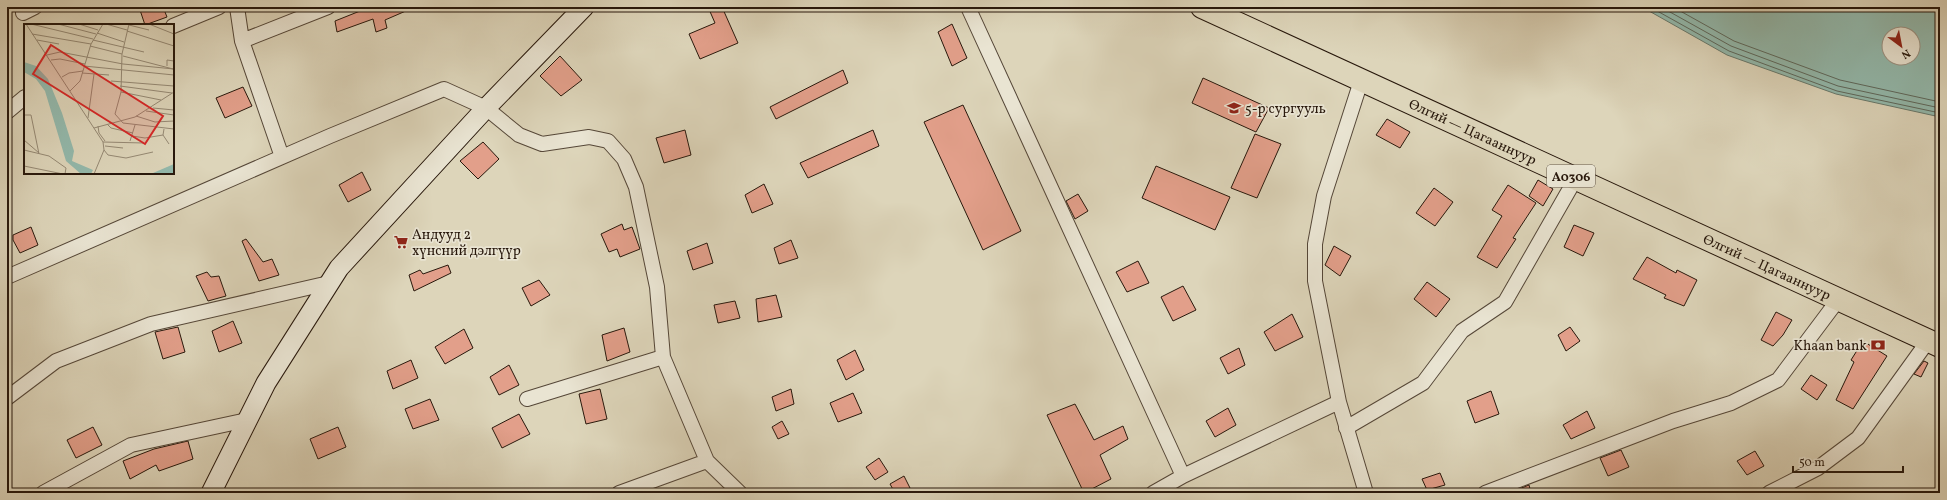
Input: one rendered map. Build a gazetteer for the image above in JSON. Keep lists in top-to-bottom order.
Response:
{
  "streets": {
    "highway": ["Өлгий — Цагааннуур", "A0306"]
  },
  "places": {
    "school or university": ["5-р сургууль"],
    "supermarket": ["Андууд 2 хүнсний дэлгүүр"],
    "bank": ["Khaan bank"]
  },
  "scale_bar": "50 m",
  "north": "bottom right"
}
